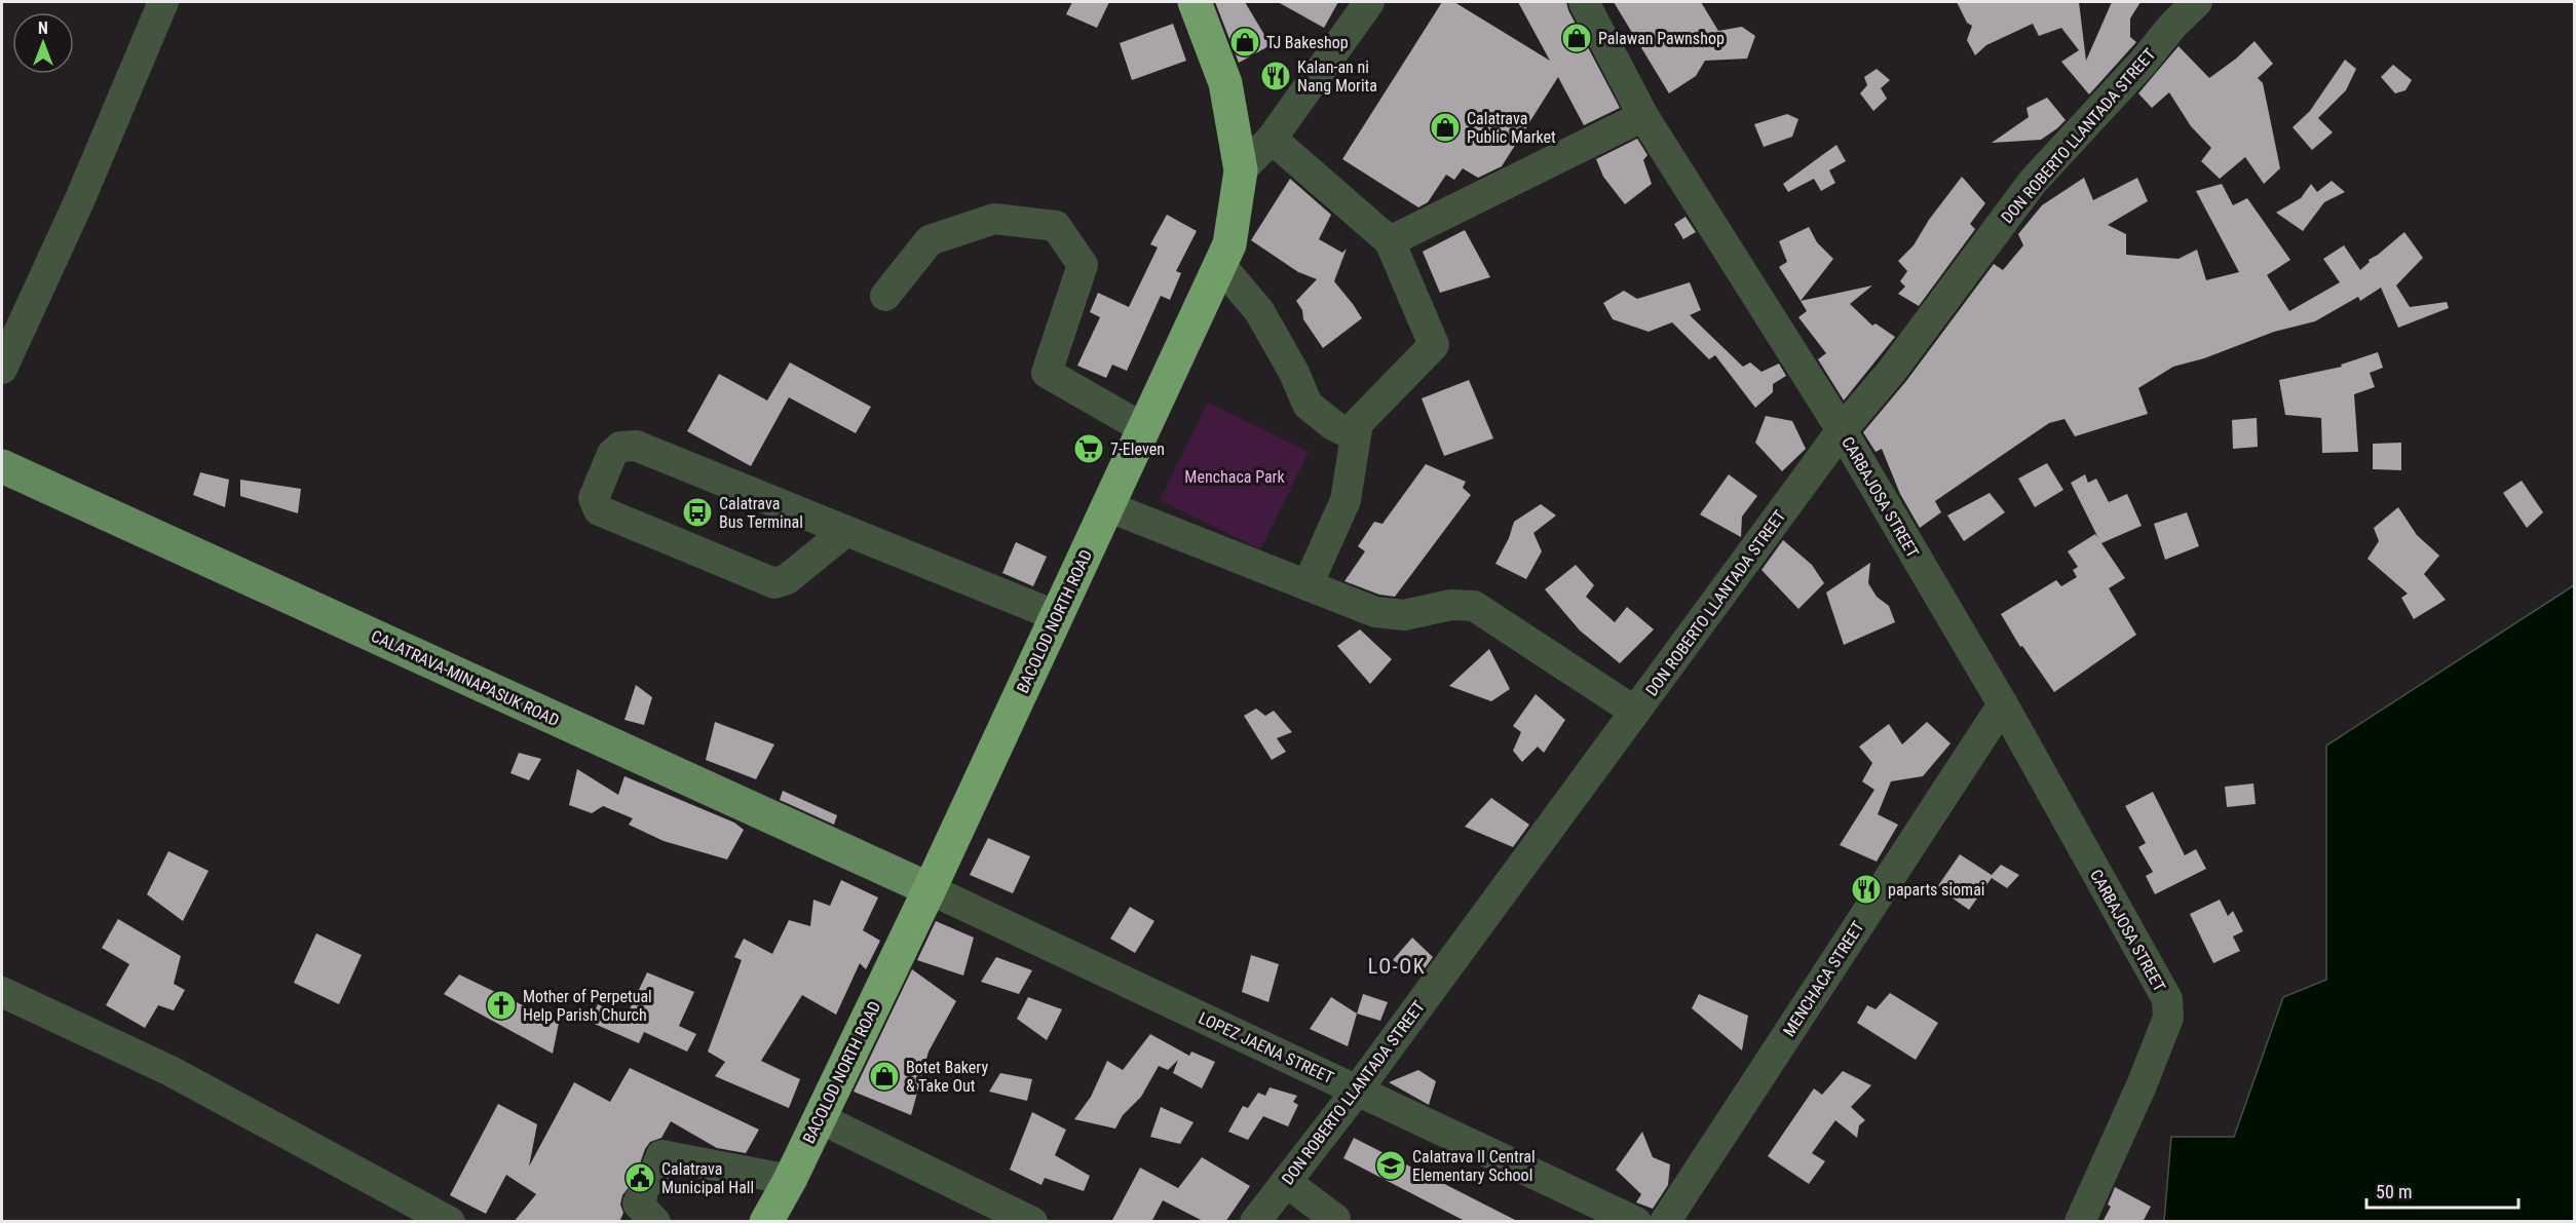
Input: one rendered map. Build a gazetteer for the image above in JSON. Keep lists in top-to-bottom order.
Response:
{
  "streets": {
    "highway": ["BACOLOD NORTH ROAD"],
    "main road": ["CALATRAVA-MINAPASUK ROAD"],
    "street": [
      "DON ROBERTO LLANTADA STREET",
      "CARBAJOSA STREET",
      "MENCHACA STREET",
      "LOPEZ JAENA STREET"
    ]
  },
  "crossings": [
    ["DON ROBERTO LLANTADA STREET", "CARBAJOSA STREET"],
    ["DON ROBERTO LLANTADA STREET", "LOPEZ JAENA STREET"],
    ["CARBAJOSA STREET", "MENCHACA STREET"],
    ["BACOLOD NORTH ROAD", "CALATRAVA-MINAPASUK ROAD"],
    ["BACOLOD NORTH ROAD", "LOPEZ JAENA STREET"],
    ["CALATRAVA-MINAPASUK ROAD", "LOPEZ JAENA STREET"]
  ],
  "districts": ["LO-OK"],
  "parks": ["Menchaca Park"],
  "places": {
    "shop": [
      "Palawan Pawnshop",
      "TJ Bakeshop",
      "Calatrava Public Market",
      "Botet Bakery & Take Out"
    ],
    "restaurant": ["Kalan-an ni Nang Morita", "paparts siomai"],
    "supermarket": ["7-Eleven"],
    "bus stop": ["Calatrava Bus Terminal"],
    "church": ["Mother of Perpetual Help Parish Church"],
    "school or university": ["Calatrava II Central Elementary School"],
    "public building": ["Calatrava Municipal Hall"]
  },
  "scale_bar": "50 m",
  "north": "top"
}
